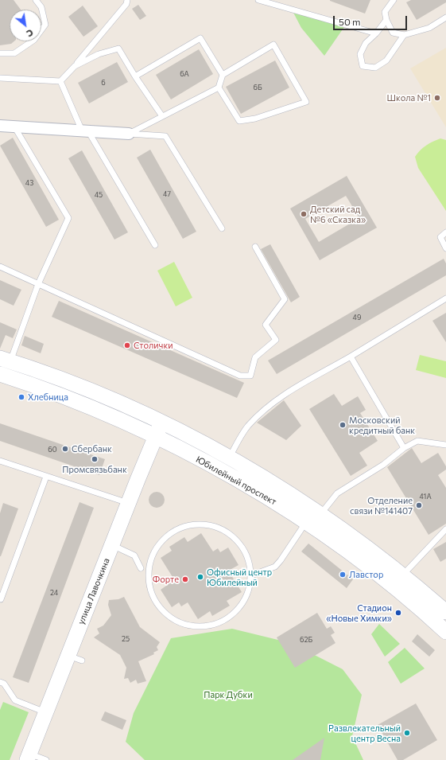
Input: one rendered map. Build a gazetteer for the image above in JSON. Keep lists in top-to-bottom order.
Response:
{
  "streets": {
    "main road": ["Юбилейный проспект", "улица Лавочкина"]
  },
  "crossings": [
    ["Юбилейный проспект", "улица Лавочкина"]
  ],
  "parks": ["Парк Дубки"],
  "places": [
    "Школа №1",
    "Детский сад №6 «Сказка»",
    "Столички",
    "Хлебница",
    "Московский кредитный банк",
    "Сбербанк",
    "Промсвязьбанк",
    "Отделение связи №141407",
    "Лавстор",
    "Офисный центр Юбилейный",
    "Форте",
    "Стадион «Новые Химки»",
    "Развлекательный центр Весна"
  ],
  "house_numbers": [
    "6А",
    "6",
    "6Б",
    "43",
    "47",
    "45",
    "49",
    "60",
    "41А",
    "24",
    "25",
    "62Б"
  ],
  "scale_bar": "50 m",
  "north": "bottom right"
}
